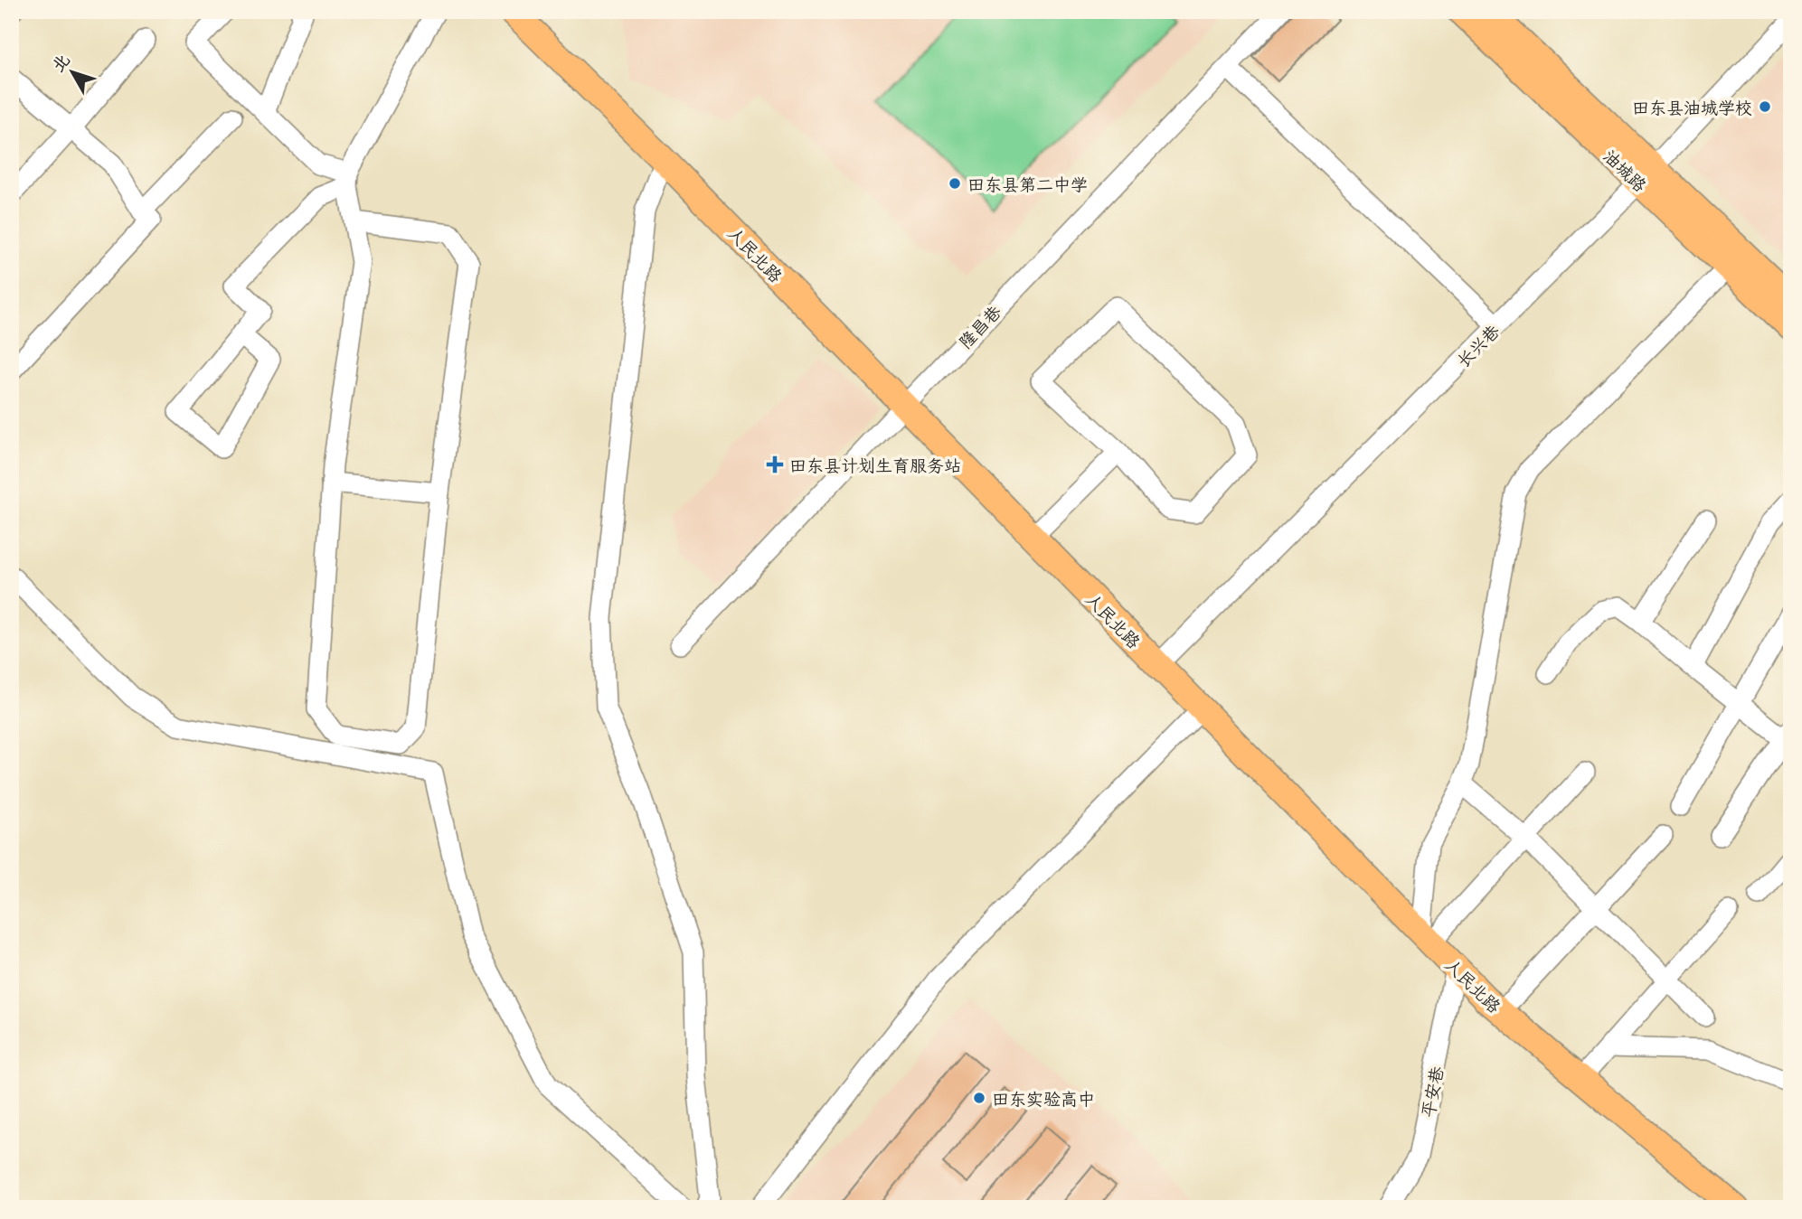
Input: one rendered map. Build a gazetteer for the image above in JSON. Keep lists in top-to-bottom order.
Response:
{
  "streets": {
    "main road": ["油城路", "人民北路"],
    "street": ["隆昌巷", "长兴巷", "平安巷"]
  },
  "crossings": [
    ["油城路", "长兴巷"],
    ["人民北路", "隆昌巷"],
    ["人民北路", "长兴巷"],
    ["人民北路", "平安巷"]
  ],
  "places": {
    "other": ["田东县油城学校", "田东县第二中学", "田东实验高中"],
    "health": ["田东县计划生育服务站"]
  },
  "north": "top left"
}
